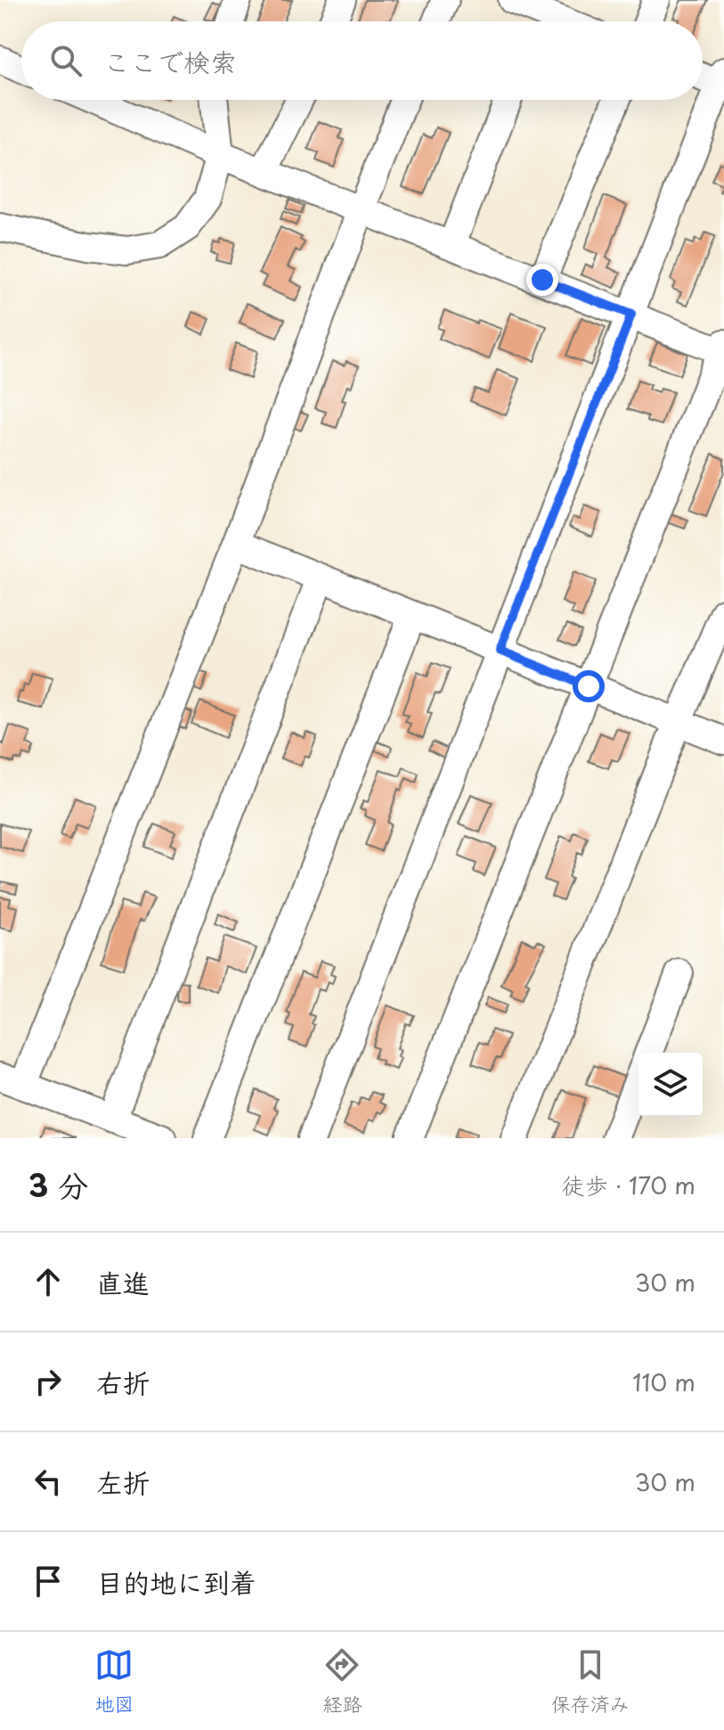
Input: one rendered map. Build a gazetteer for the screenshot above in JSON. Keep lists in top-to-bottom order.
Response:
{
  "page": {
    "search": "ここで検索",
    "heading": ["3 分", "徒歩 · 170 m"],
    "list": [
      ["直進", "30 m"],
      ["右折", "110 m"],
      ["左折", "30 m"],
      "目的地に到着"
    ],
    "nav": ["地図", "経路", "保存済み"]
  }
}
